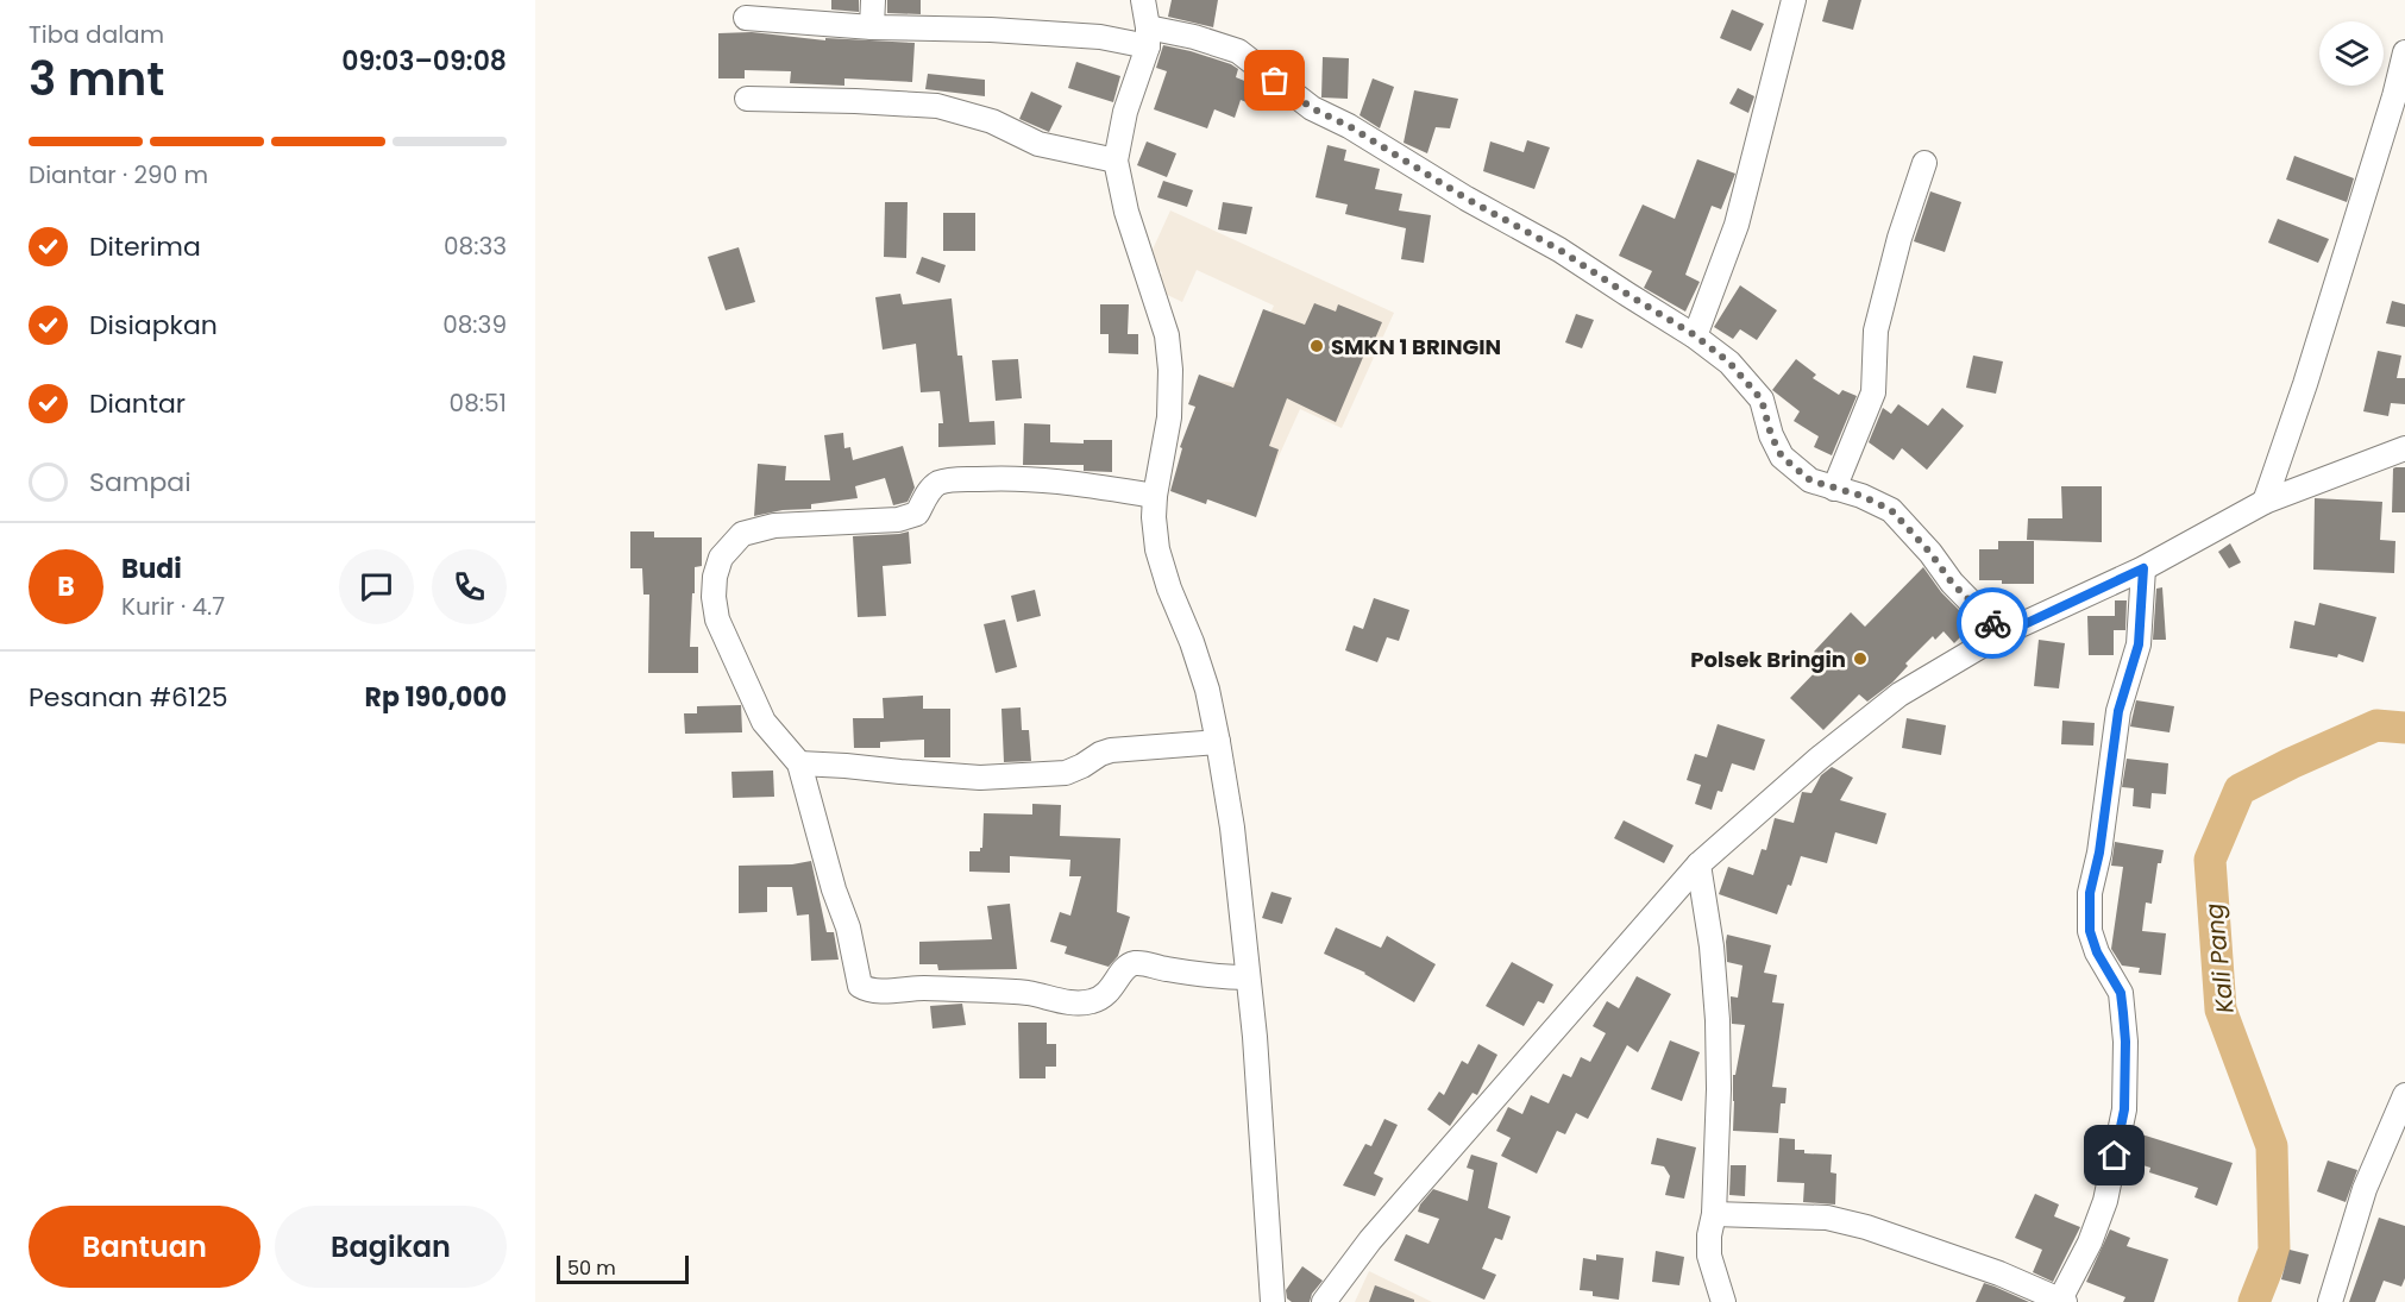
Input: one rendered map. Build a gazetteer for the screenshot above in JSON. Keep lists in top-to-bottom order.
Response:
{
  "water": ["Kali Pang"],
  "places": ["SMKN 1 BRINGIN", "Polsek Bringin"],
  "scale_bar": "50 m",
  "page": {
    "heading": ["3 mnt", "Tiba dalam", "09:03–09:08"],
    "panel": [
      "Budi",
      "Kurir · 4.7",
      "Pesanan #6125",
      "Rp 190,000"
    ],
    "bar": "Diantar · 290 m",
    "list": [
      ["Diterima", "08:33"],
      ["Disiapkan", "08:39"],
      ["Diantar", "08:51"],
      "Sampai"
    ],
    "round": "B",
    "buttons": ["Bantuan", "Bagikan"],
    "scale": "50 m"
  }
}
